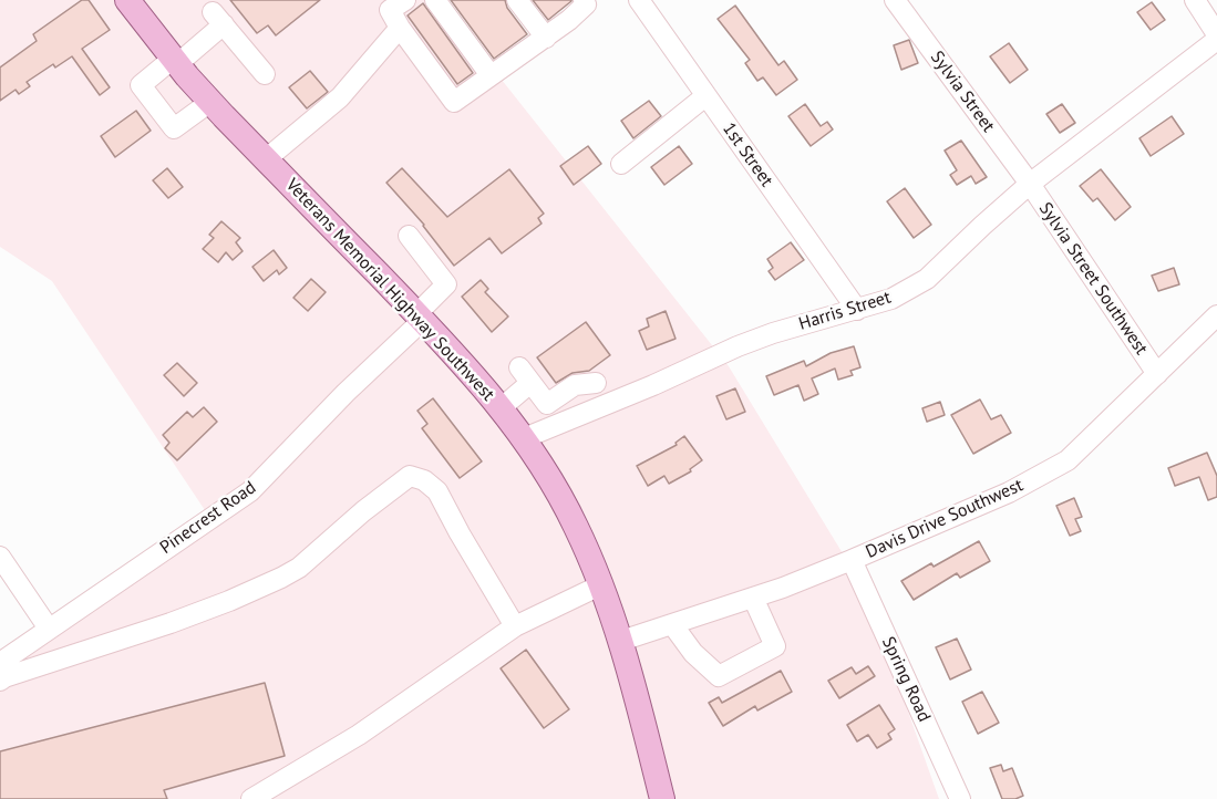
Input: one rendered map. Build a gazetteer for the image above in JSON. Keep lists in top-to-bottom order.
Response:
{
  "streets": {
    "main road": ["Veterans Memorial Highway Southwest"],
    "street": [
      "Sylvia Street",
      "1st Street",
      "Sylvia Street Southwest",
      "Harris Street",
      "Pinecrest Road",
      "Davis Drive Southwest",
      "Spring Road"
    ]
  },
  "crossings": [
    ["Sylvia Street", "Sylvia Street Southwest"],
    ["Sylvia Street", "Harris Street"],
    ["1st Street", "Harris Street"],
    ["Sylvia Street Southwest", "Harris Street"],
    ["Sylvia Street Southwest", "Davis Drive Southwest"],
    ["Veterans Memorial Highway Southwest", "Harris Street"],
    ["Veterans Memorial Highway Southwest", "Pinecrest Road"],
    ["Veterans Memorial Highway Southwest", "Davis Drive Southwest"],
    ["Davis Drive Southwest", "Spring Road"]
  ]
}
